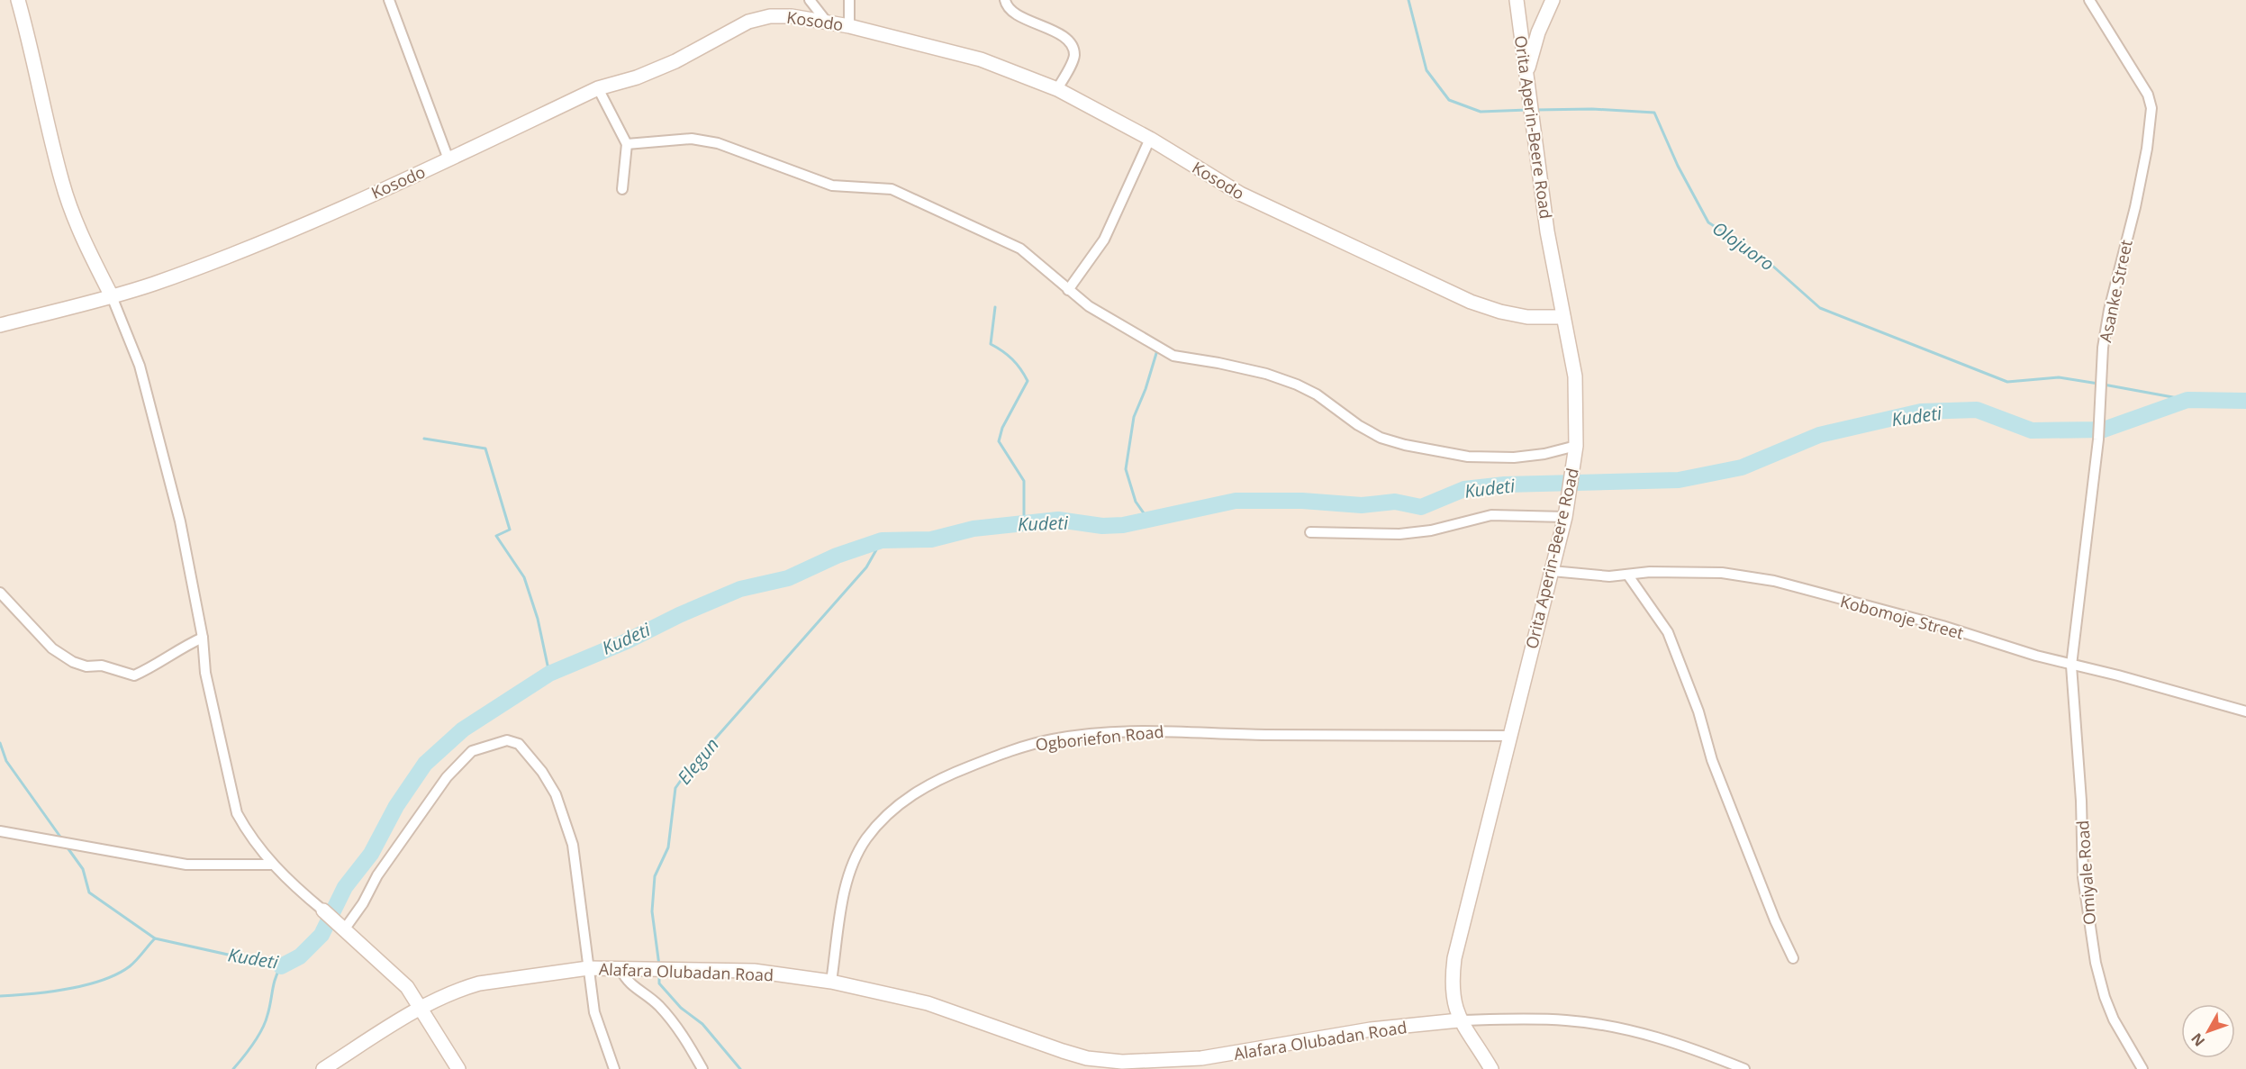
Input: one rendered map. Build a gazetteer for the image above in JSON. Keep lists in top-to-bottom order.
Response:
{
  "streets": {
    "main road": ["Kosodo", "Orita Aperin-Beere Road", "Alafara Olubadan Road"],
    "street": [
      "Asanke Street",
      "Kobomoje Street",
      "Ogboriefon Road",
      "Omiyale Road"
    ]
  },
  "crossings": [
    ["Kosodo", "Orita Aperin-Beere Road"],
    ["Orita Aperin-Beere Road", "Kobomoje Street"],
    ["Orita Aperin-Beere Road", "Ogboriefon Road"],
    ["Orita Aperin-Beere Road", "Alafara Olubadan Road"],
    ["Asanke Street", "Kobomoje Street"],
    ["Asanke Street", "Omiyale Road"],
    ["Kobomoje Street", "Omiyale Road"],
    ["Ogboriefon Road", "Alafara Olubadan Road"]
  ],
  "water": ["Olojuoro", "Kudeti", "Elegun"],
  "north": "bottom left"
}
